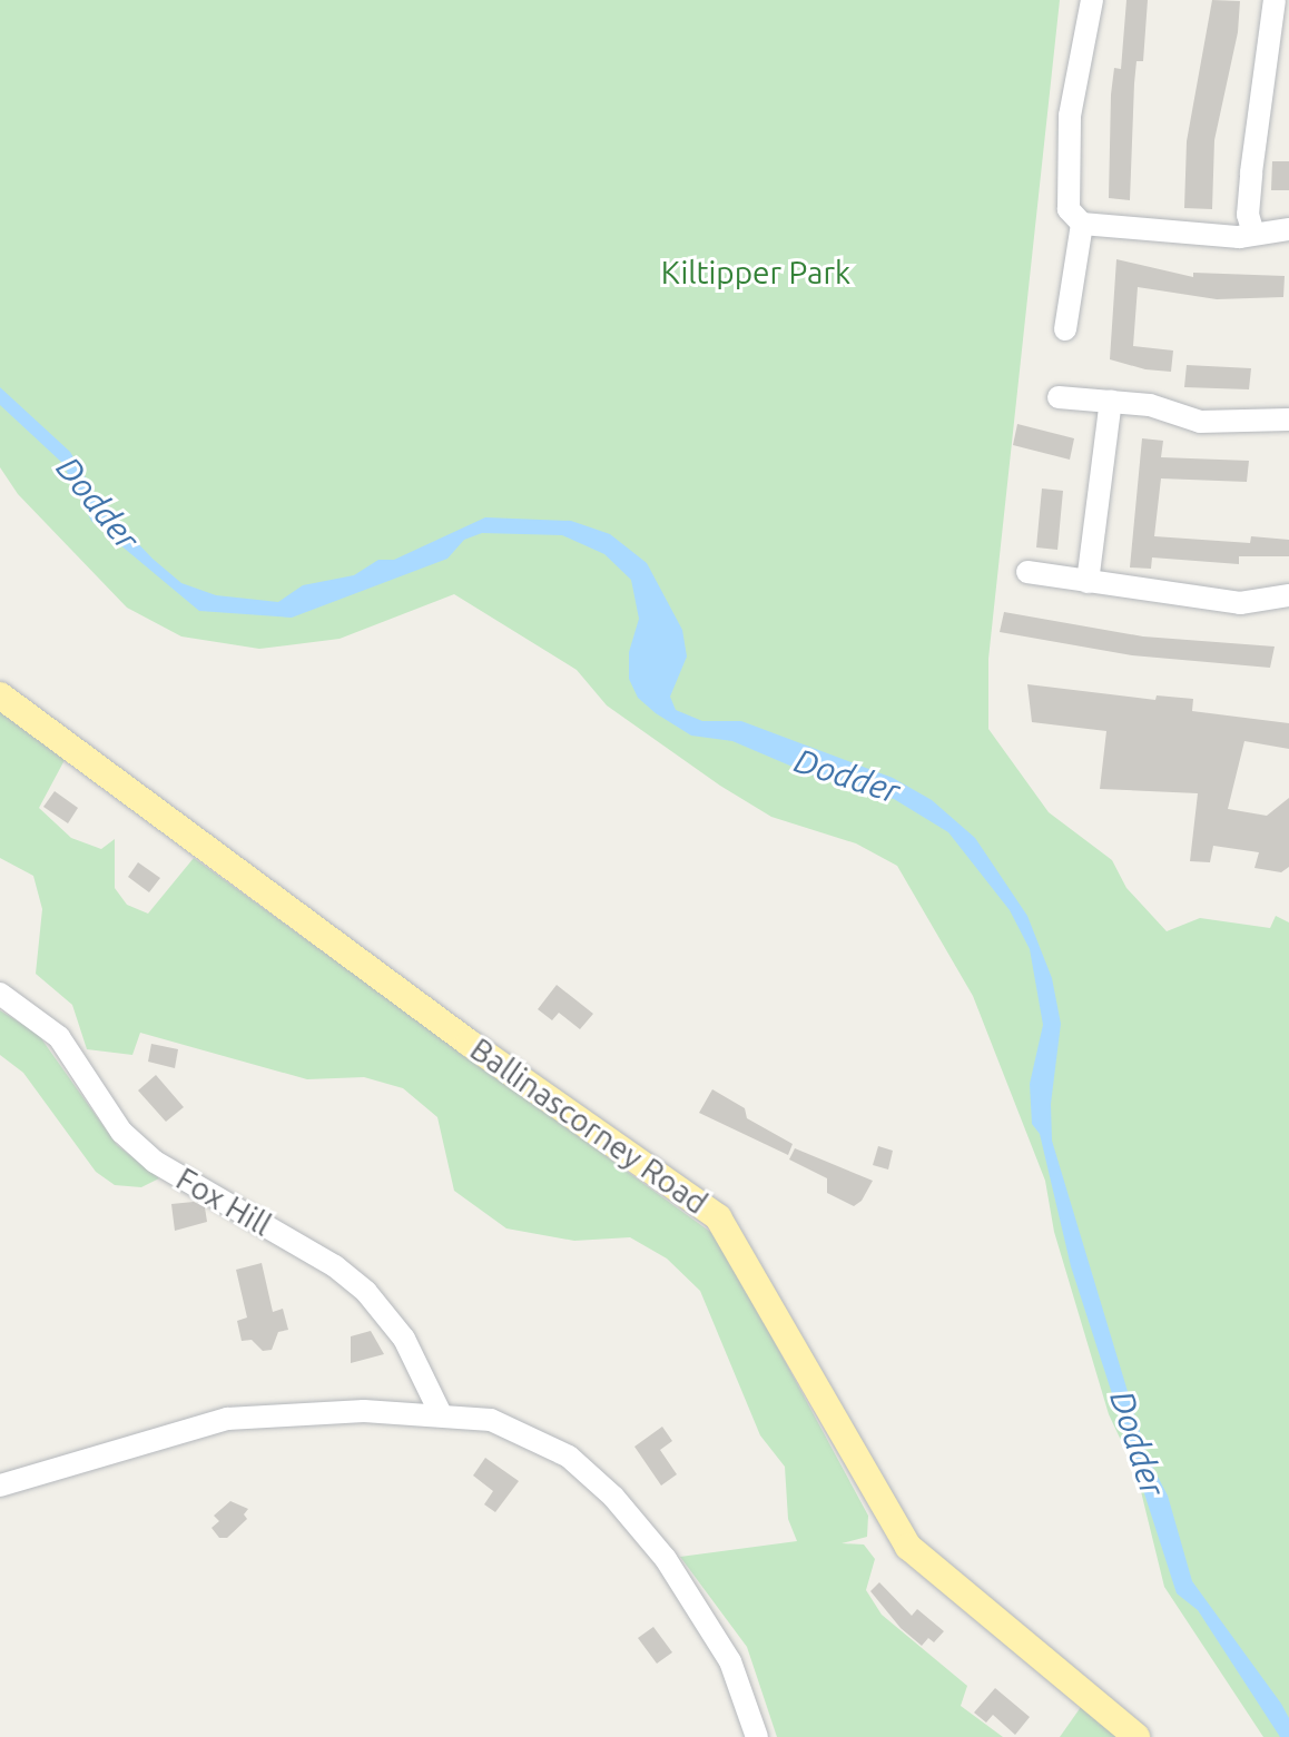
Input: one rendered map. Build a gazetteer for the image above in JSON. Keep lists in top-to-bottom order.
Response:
{
  "streets": {
    "main road": ["Ballinascorney Road"],
    "street": ["Fox Hill"]
  },
  "water": ["Dodder"],
  "parks": ["Kiltipper Park"]
}
